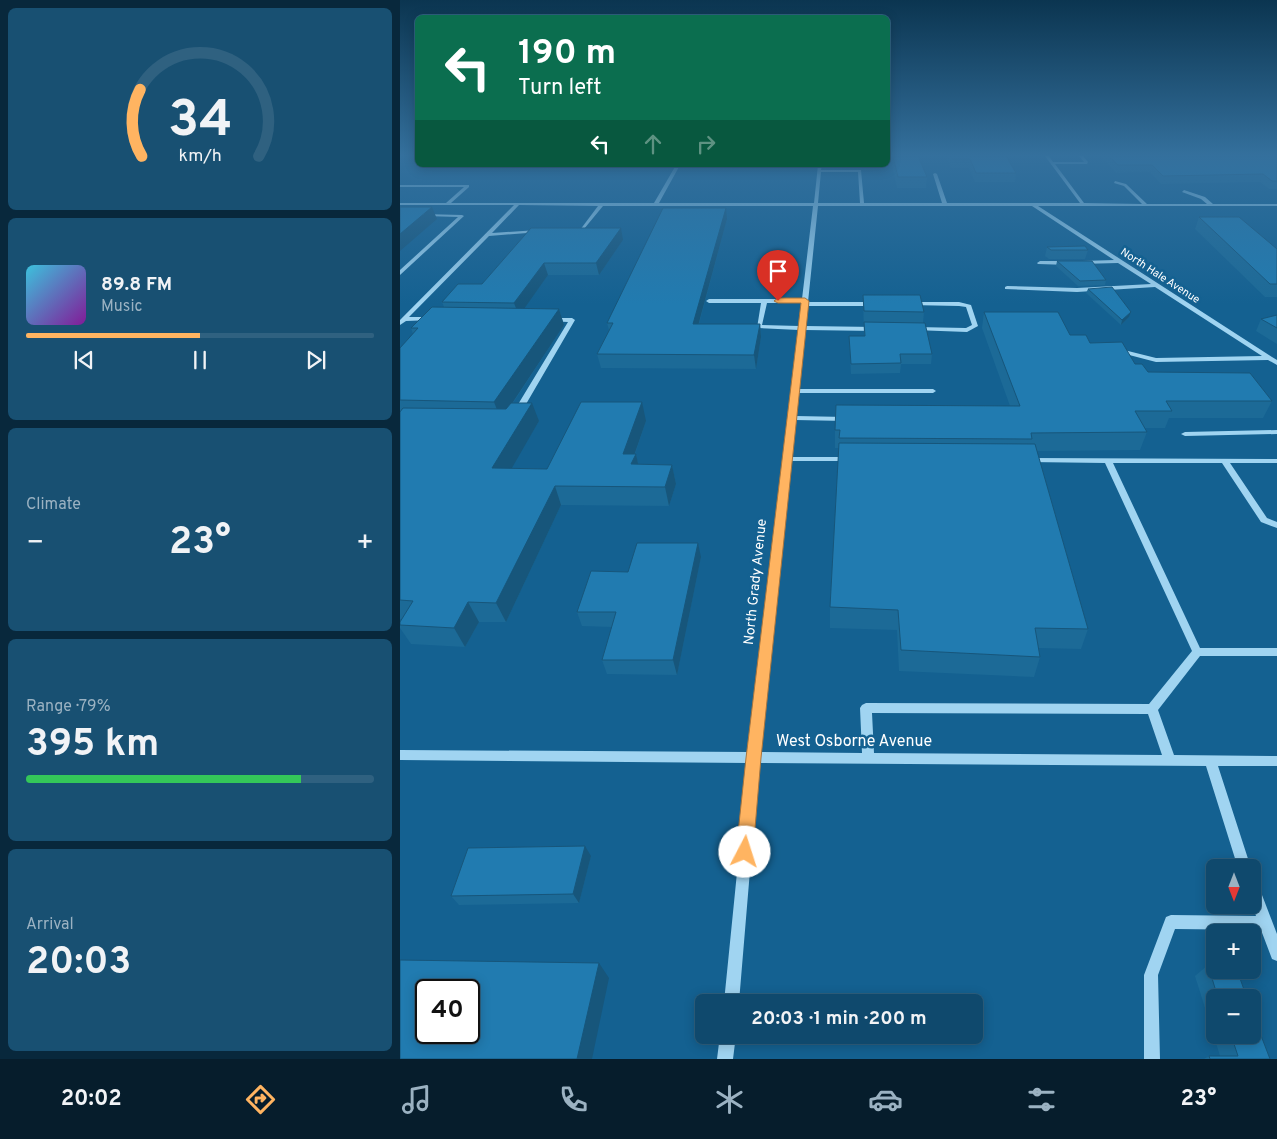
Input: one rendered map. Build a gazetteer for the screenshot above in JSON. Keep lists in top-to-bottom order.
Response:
{
  "streets": {
    "street": ["North Hale Avenue", "North Grady Avenue", "West Osborne Avenue"]
  },
  "crossings": [
    ["North Grady Avenue", "West Osborne Avenue"]
  ],
  "north": "bottom",
  "page": {
    "turn": ["190 m", "Turn left"],
    "song": ["89.8 FM", "Music"],
    "tile": [
      "Climate",
      ["Range · 79%", "395 km"],
      ["Arrival", "20:03"]
    ],
    "heat": ["−", "23°", "+"],
    "map_buttons": ["+", "−"],
    "limit": "40",
    "trip": "20:03 · 1 min · 200 m",
    "tabs": ["20:02", "23°"],
    "gauge": ["34", "km/h"]
  }
}
